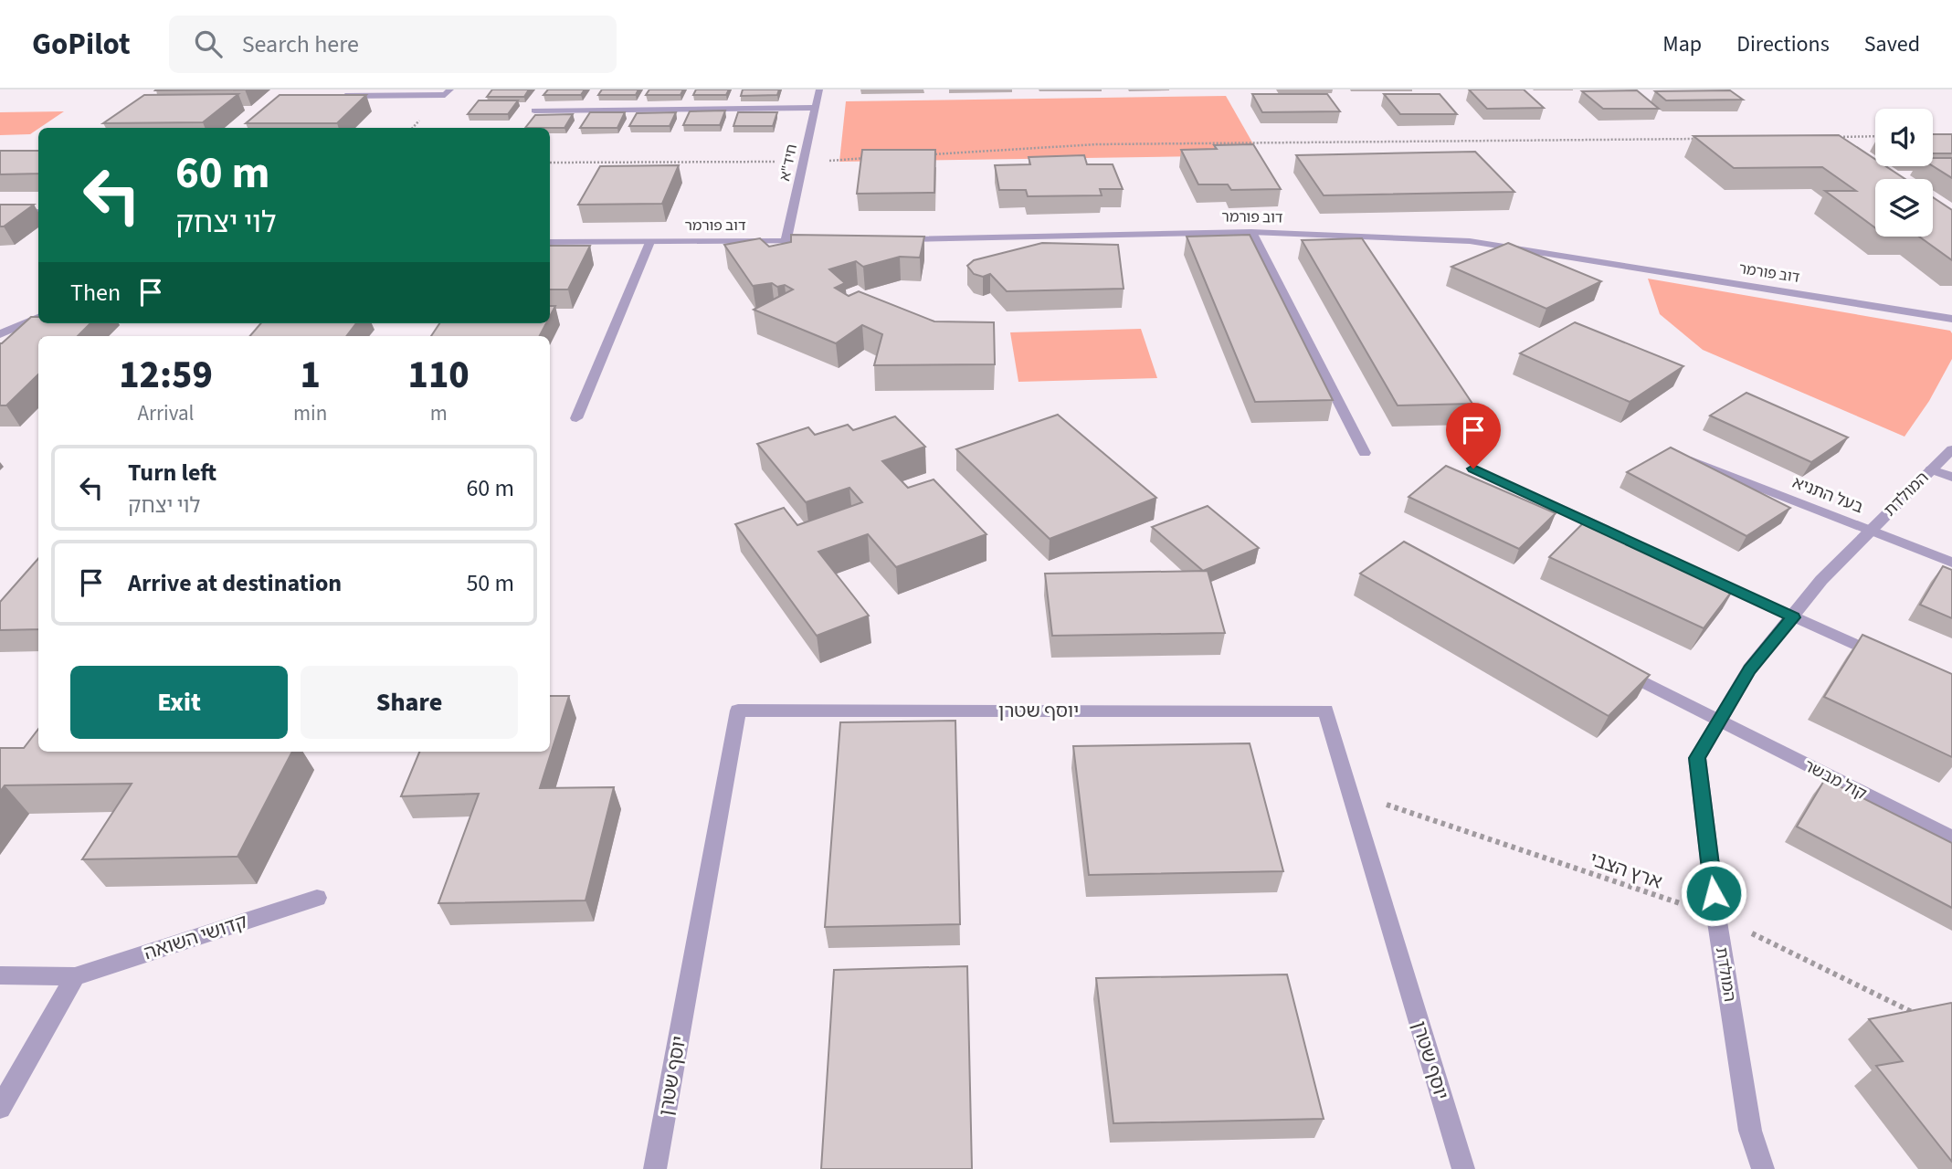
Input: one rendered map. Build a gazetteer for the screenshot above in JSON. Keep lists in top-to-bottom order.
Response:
{
  "streets": {
    "street": [
      "חיד\"א",
      "דוב פורמר",
      "המולדת",
      "בעל התניא",
      "יוסף שטרן",
      "קול מבשר",
      "קדושי השואה"
    ],
    "path": ["ארץ הצבי"]
  },
  "crossings": [
    ["חיד\"א", "דוב פורמר"],
    ["המולדת", "בעל התניא"],
    ["המולדת", "קול מבשר"],
    ["המולדת", "ארץ הצבי"],
    ["יוסף שטרן", "ארץ הצבי"]
  ],
  "page": {
    "header": "GoPilot",
    "search": "Search here",
    "nav": ["Map", "Directions", "Saved"],
    "turn": ["60 m", "לוי יצחק"],
    "then": "Then",
    "eta": [
      "12:59",
      "Arrival",
      "1",
      "min",
      "110",
      "m"
    ],
    "list": [
      {
        "name": "Turn left",
        "note": "לוי יצחק",
        "value": "60 m"
      },
      {
        "name": "Arrive at destination",
        "value": "50 m"
      }
    ],
    "buttons": ["Exit", "Share"]
  }
}
